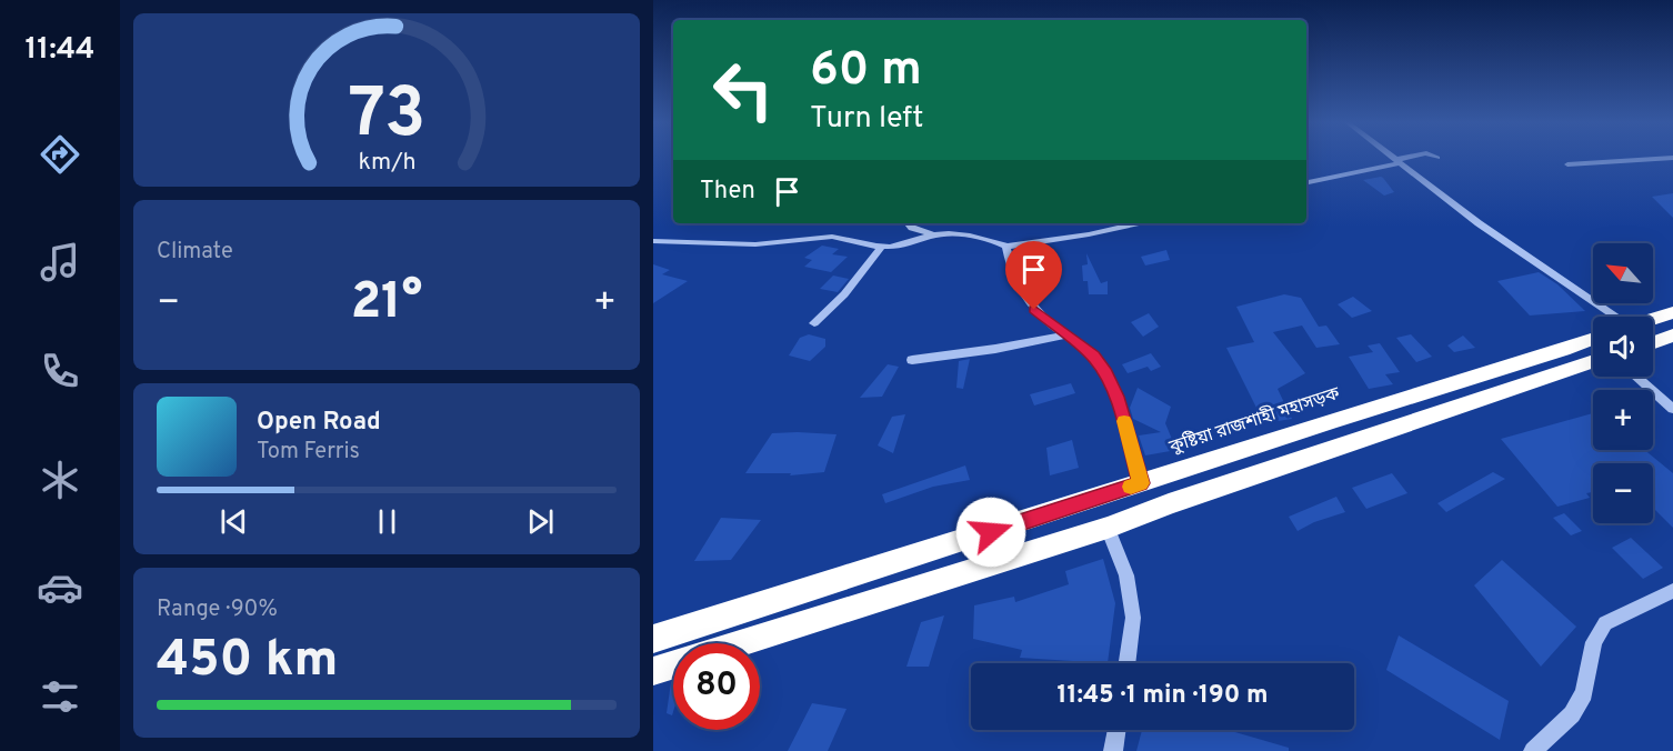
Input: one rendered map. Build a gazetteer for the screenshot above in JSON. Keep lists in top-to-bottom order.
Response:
{
  "streets": {
    "highway": ["কুষ্টিয়া রাজশাহী মহাসড়ক"]
  },
  "north": "top left",
  "page": {
    "tabs": "11:44",
    "turn": ["60 m", "Turn left"],
    "then": "Then",
    "tile": [
      "Climate",
      ["Range · 90%", "450 km"]
    ],
    "map_buttons": ["+", "−"],
    "heat": ["−", "21°", "+"],
    "song": ["Open Road", "Tom Ferris"],
    "limit": "80",
    "trip": "11:45 · 1 min · 190 m",
    "gauge": ["73", "km/h"]
  }
}
